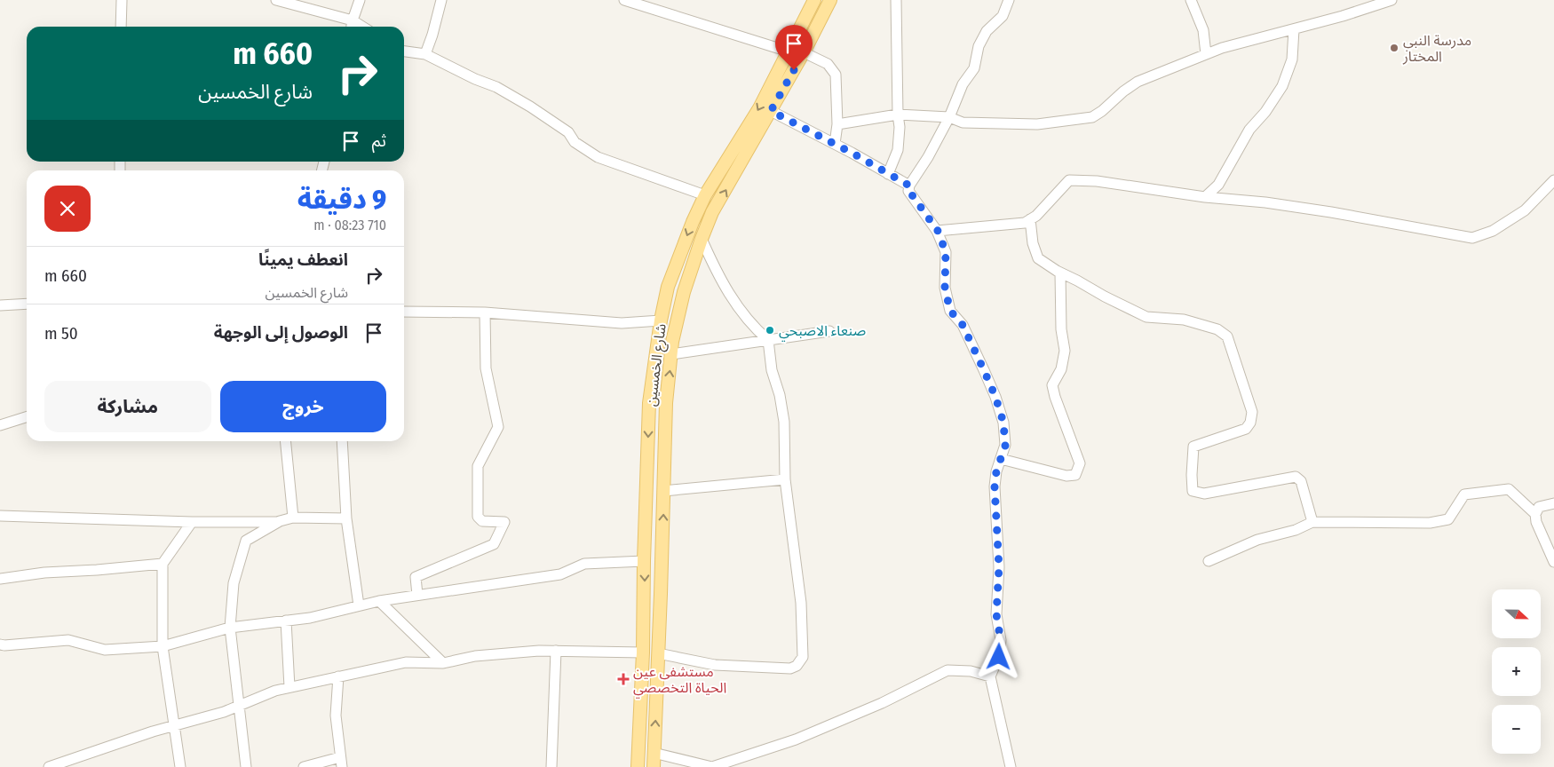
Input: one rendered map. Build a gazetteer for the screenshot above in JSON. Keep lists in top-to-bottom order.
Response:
{
  "streets": {
    "main road": ["شارع الخمسين"]
  },
  "places": {
    "other": ["مدرسة النبي المختار", "صنعاء الاصبحي"],
    "health": ["مستشفى عين الحياة التخصصي"]
  },
  "north": "right",
  "page": {
    "turn": ["660 m", "شارع الخمسين"],
    "then": "ثم",
    "heading": ["9 دقيقة", "710 m · 08:23"],
    "list": [
      {
        "name": "انعطف يمينًا",
        "note": "شارع الخمسين",
        "value": "660 m"
      },
      {
        "name": "الوصول إلى الوجهة",
        "value": "50 m"
      }
    ],
    "buttons": ["خروج", "مشاركة"],
    "map_buttons": ["+", "−"]
  }
}
